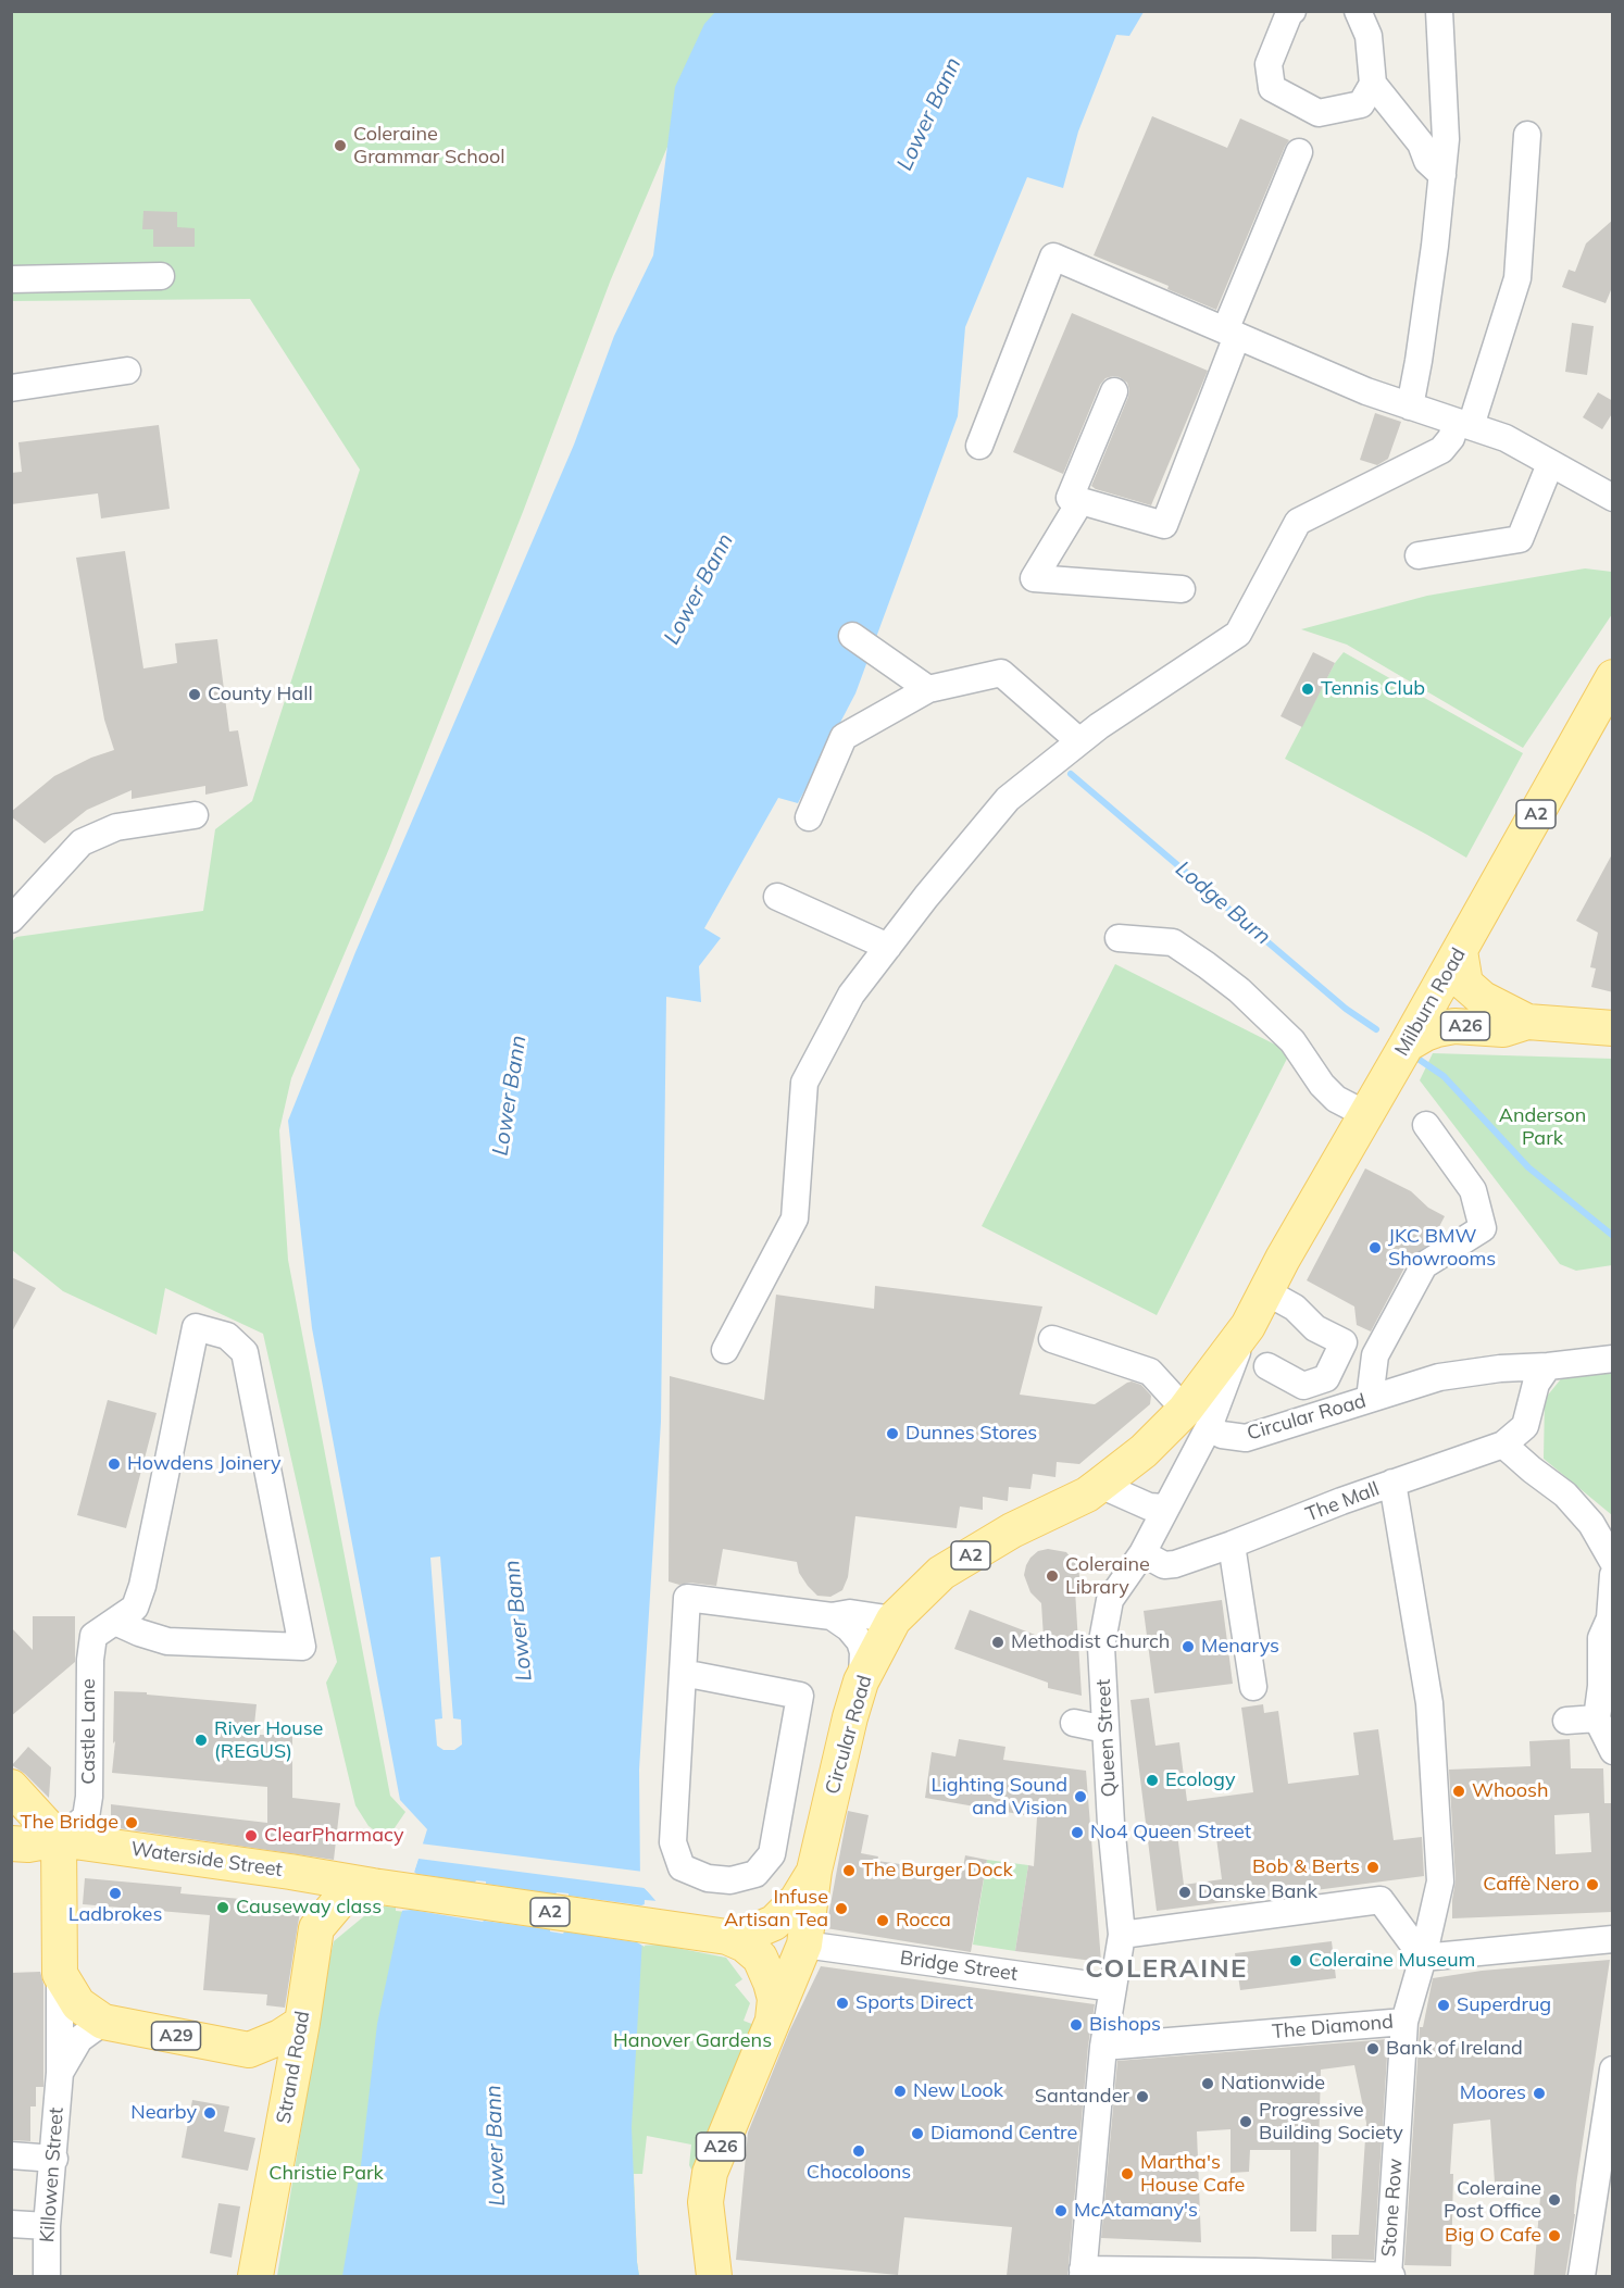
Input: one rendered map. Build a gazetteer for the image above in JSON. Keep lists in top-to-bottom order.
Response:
{
  "streets": {
    "main road": [
      "A2",
      "Milburn Road",
      "A26",
      "Circular Road",
      "Waterside Street",
      "A29",
      "Strand Road",
      "Killowen Street"
    ],
    "street": [
      "The Mall",
      "Castle Lane",
      "Queen Street",
      "Bridge Street",
      "The Diamond",
      "Stone Row"
    ]
  },
  "crossings": [
    ["A2", "A26"],
    ["A2", "Circular Road"],
    ["A2", "Waterside Street"],
    ["Milburn Road", "A26"],
    ["Milburn Road", "Circular Road"],
    ["A26", "Circular Road"],
    ["A26", "Bridge Street"],
    ["Circular Road", "The Mall"],
    ["Circular Road", "Bridge Street"],
    ["The Mall", "Queen Street"],
    ["The Mall", "The Diamond"],
    ["Castle Lane", "Waterside Street"],
    ["Castle Lane", "Killowen Street"],
    ["Waterside Street", "Strand Road"],
    ["Waterside Street", "Killowen Street"],
    ["The Diamond", "Stone Row"],
    ["A29", "Killowen Street"]
  ],
  "districts": ["COLERAINE"],
  "water": ["Lower Bann", "Lodge Burn"],
  "parks": ["Anderson Park", "Hanover Gardens", "Christie Park"],
  "places": [
    "Coleraine Grammar School",
    "Tennis Club",
    "County Hall",
    "JKC BMW Showrooms",
    "Dunnes Stores",
    "Howdens Joinery",
    "Coleraine Library",
    "Methodist Church",
    "Menarys",
    "River House (REGUS)",
    "Ecology",
    "Whoosh",
    "Lighting Sound and Vision",
    "The Bridge",
    "No4 Queen Street",
    "ClearPharmacy",
    "Bob & Berts",
    "The Burger Dock",
    "Caffè Nero",
    "Danske Bank",
    "Ladbrokes",
    "Causeway class",
    "Infuse Artisan Tea",
    "Rocca",
    "Coleraine Museum",
    "Sports Direct",
    "Superdrug",
    "Bishops",
    "Bank of Ireland",
    "Nationwide",
    "New Look",
    "Moores",
    "Santander",
    "Nearby",
    "Progressive Building Society",
    "Diamond Centre",
    "Chocoloons",
    "Martha's House Cafe",
    "Coleraine Post Office",
    "McAtamany's",
    "Big O Cafe"
  ]
}
